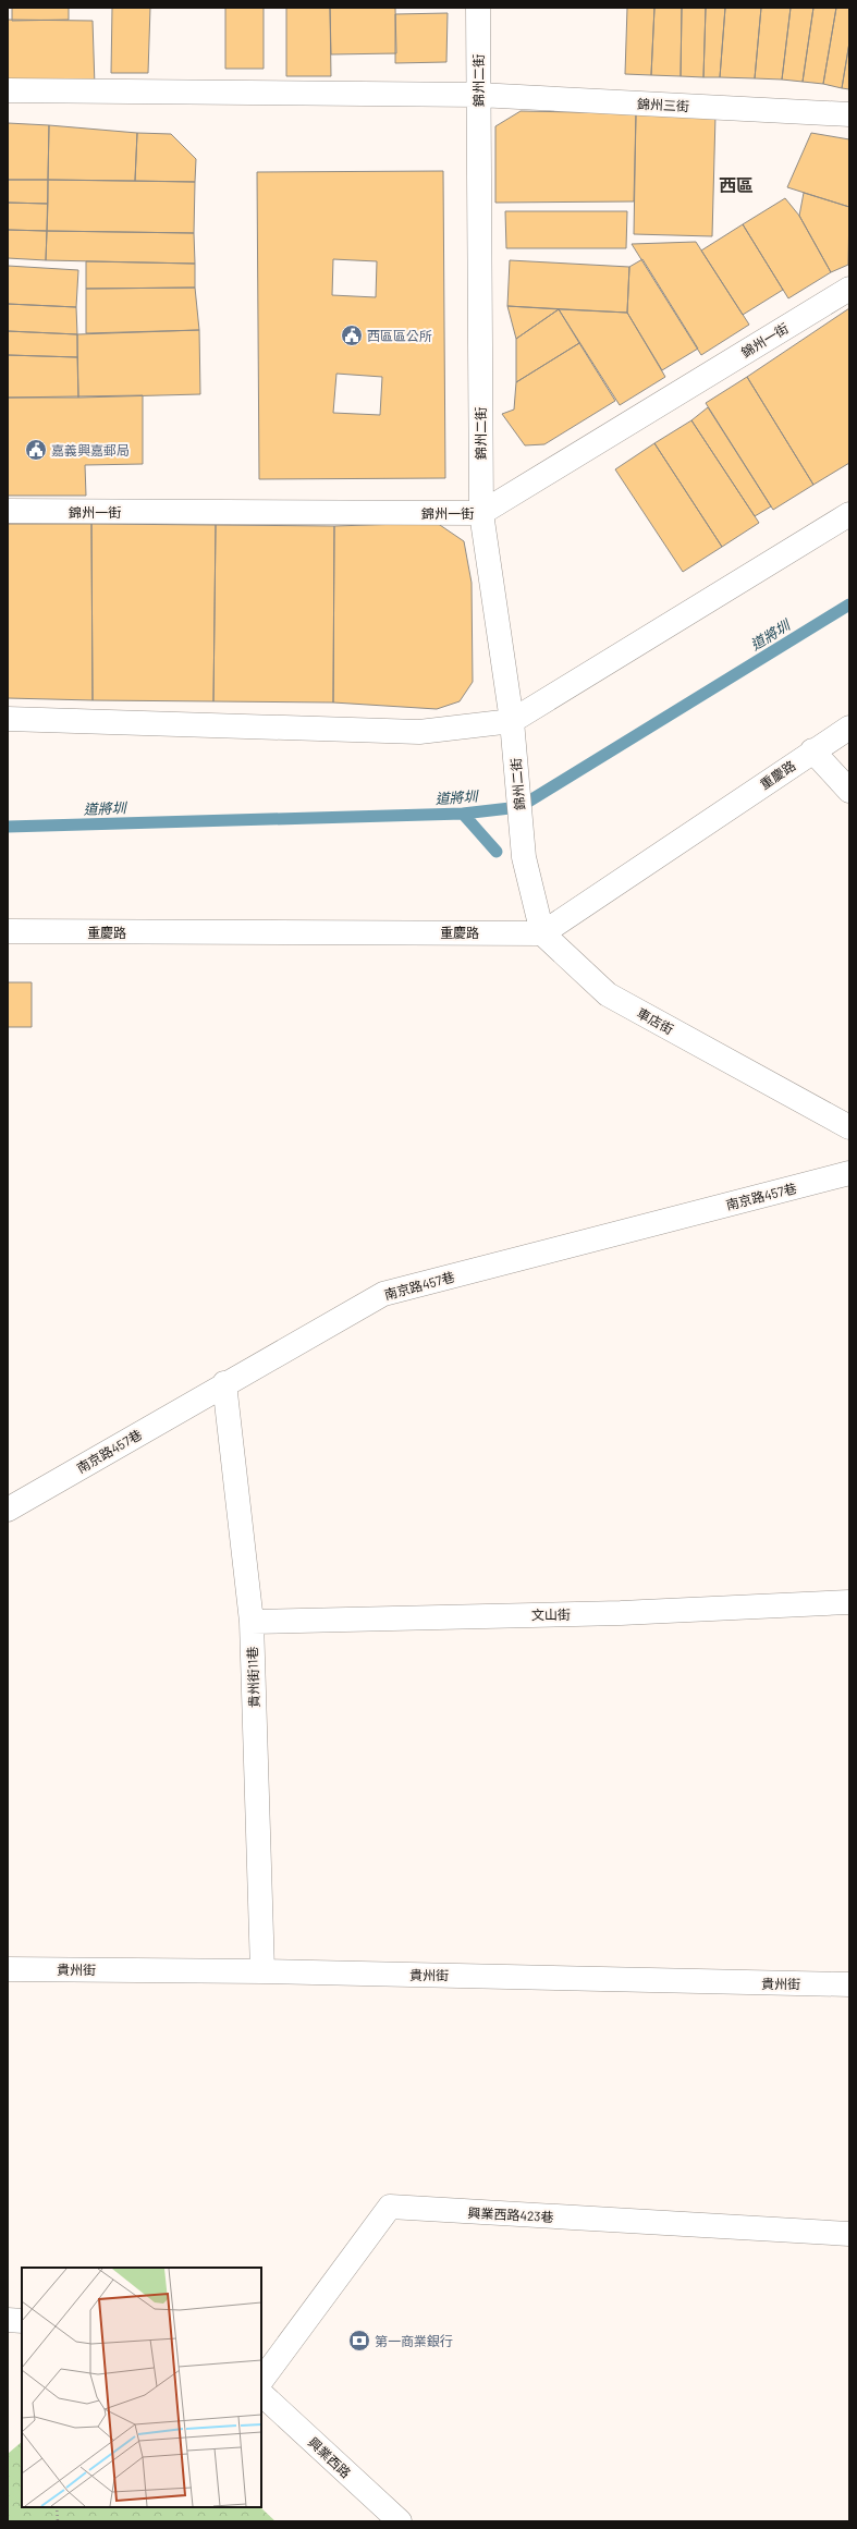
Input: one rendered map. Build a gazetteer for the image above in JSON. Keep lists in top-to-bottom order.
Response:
{
  "streets": {
    "street": [
      "錦州二街",
      "錦州三街",
      "錦州一街",
      "重慶路",
      "車店街",
      "南京路457巷",
      "文山街",
      "貴州街11巷",
      "貴州街",
      "興業西路423巷",
      "興業西路"
    ]
  },
  "crossings": [
    ["錦州二街", "錦州三街"],
    ["錦州二街", "錦州一街"],
    ["錦州二街", "重慶路"],
    ["錦州二街", "車店街"],
    ["重慶路", "車店街"],
    ["南京路457巷", "貴州街11巷"],
    ["文山街", "貴州街11巷"],
    ["貴州街11巷", "貴州街"]
  ],
  "districts": ["西區"],
  "water": ["道將圳"],
  "places": {
    "public building": ["西區區公所", "嘉義興嘉郵局"],
    "bank": ["第一商業銀行"]
  }
}
